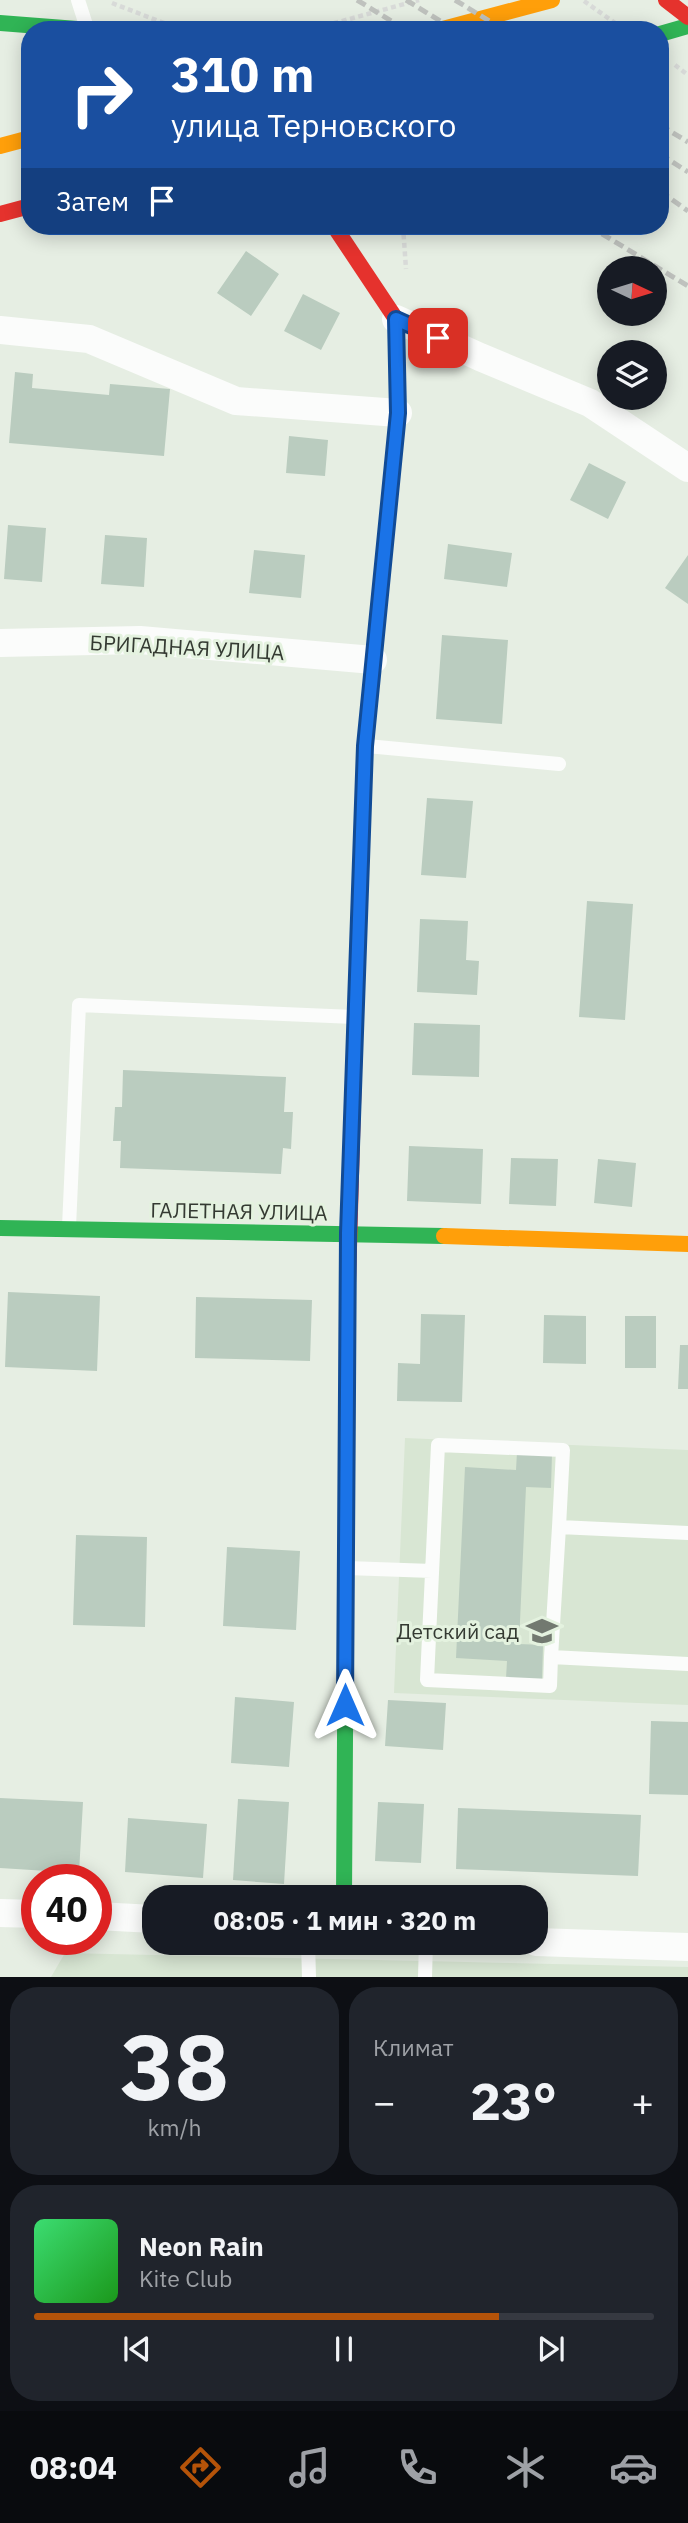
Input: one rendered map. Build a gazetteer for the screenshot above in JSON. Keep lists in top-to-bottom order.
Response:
{
  "streets": {
    "street": ["БРИГАДНАЯ УЛИЦА", "ГАЛЕТНАЯ УЛИЦА"]
  },
  "places": {
    "school or university": ["Детский сад"]
  },
  "north": "right",
  "page": {
    "turn": ["310 m", "улица Терновского"],
    "then": "Затем",
    "limit": "40",
    "trip": "08:05 · 1 мин · 320 m",
    "tile": [
      ["38", "km/h"],
      "Климат"
    ],
    "heat": ["−", "23°", "+"],
    "song": ["Neon Rain", "Kite Club"],
    "tabs": "08:04"
  }
}
